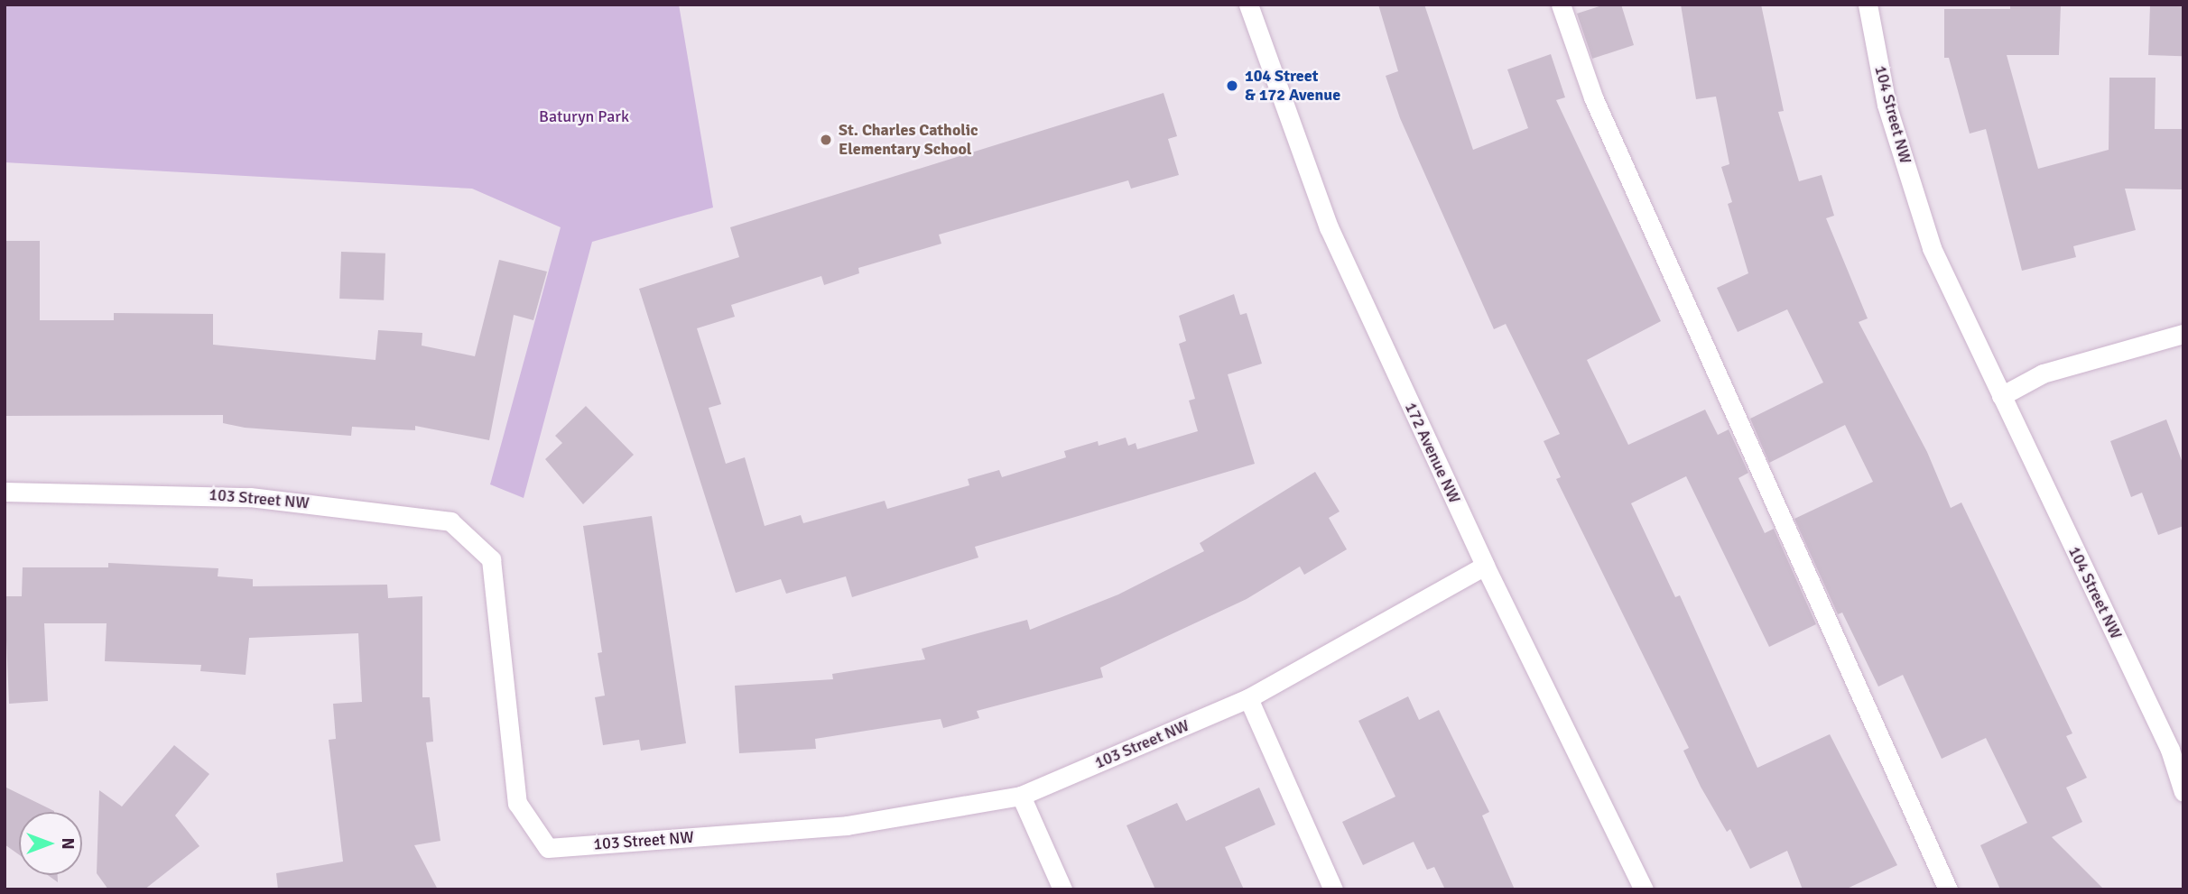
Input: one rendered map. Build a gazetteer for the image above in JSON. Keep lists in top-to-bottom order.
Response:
{
  "streets": {
    "street": ["104 Street NW", "172 Avenue NW", "103 Street NW"]
  },
  "crossings": [
    ["172 Avenue NW", "103 Street NW"]
  ],
  "parks": ["Baturyn Park"],
  "places": ["104 Street & 172 Avenue", "St. Charles Catholic Elementary School"],
  "north": "right"
}
